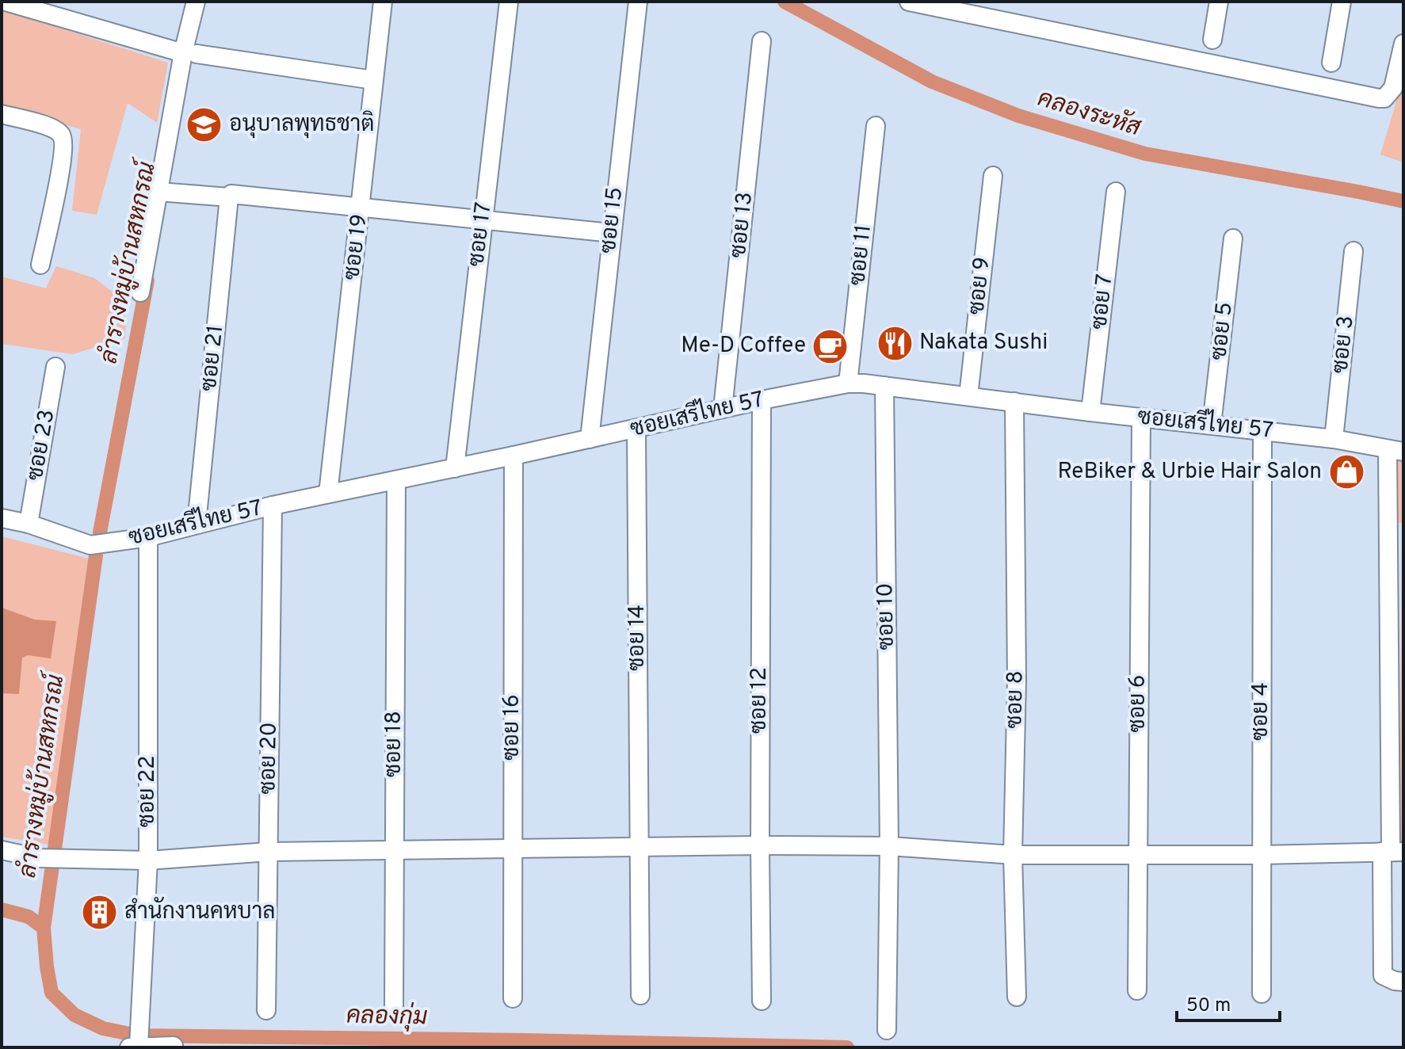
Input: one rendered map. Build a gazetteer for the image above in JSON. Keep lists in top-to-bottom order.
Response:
{
  "streets": {
    "street": [
      "ซอย 15",
      "ซอย 13",
      "ซอย 17",
      "ซอย 19",
      "ซอย 11",
      "ซอย 9",
      "ซอย 7",
      "ซอย 5",
      "ซอย 3",
      "ซอย 21",
      "ซอยเสรีไทย 57",
      "ซอย 23",
      "ซอย 10",
      "ซอย 14",
      "ซอย 8",
      "ซอย 12",
      "ซอย 6",
      "ซอย 4",
      "ซอย 16",
      "ซอย 18",
      "ซอย 20",
      "ซอย 22"
    ]
  },
  "crossings": [
    ["ซอย 15", "ซอยเสรีไทย 57"],
    ["ซอย 13", "ซอยเสรีไทย 57"],
    ["ซอย 17", "ซอยเสรีไทย 57"],
    ["ซอย 19", "ซอยเสรีไทย 57"],
    ["ซอย 11", "ซอยเสรีไทย 57"],
    ["ซอย 9", "ซอยเสรีไทย 57"],
    ["ซอย 7", "ซอยเสรีไทย 57"],
    ["ซอย 5", "ซอยเสรีไทย 57"],
    ["ซอย 3", "ซอยเสรีไทย 57"],
    ["ซอย 21", "ซอยเสรีไทย 57"],
    ["ซอยเสรีไทย 57", "ซอย 23"],
    ["ซอยเสรีไทย 57", "ซอย 10"],
    ["ซอยเสรีไทย 57", "ซอย 14"],
    ["ซอยเสรีไทย 57", "ซอย 8"],
    ["ซอยเสรีไทย 57", "ซอย 12"],
    ["ซอยเสรีไทย 57", "ซอย 6"],
    ["ซอยเสรีไทย 57", "ซอย 4"],
    ["ซอยเสรีไทย 57", "ซอย 16"],
    ["ซอยเสรีไทย 57", "ซอย 18"],
    ["ซอยเสรีไทย 57", "ซอย 20"],
    ["ซอยเสรีไทย 57", "ซอย 22"]
  ],
  "water": ["คลองระหัส", "ลำรางหมู่บ้านสหกรณ์", "คลองกุ่ม"],
  "places": {
    "school or university": ["อนุบาลพุทธชาติ"],
    "restaurant": ["Nakata Sushi"],
    "cafe": ["Me-D Coffee"],
    "shop": ["ReBiker & Urbie Hair Salon"],
    "building": ["สำนักงานคหบาล"]
  },
  "scale_bar": "50 m"
}
